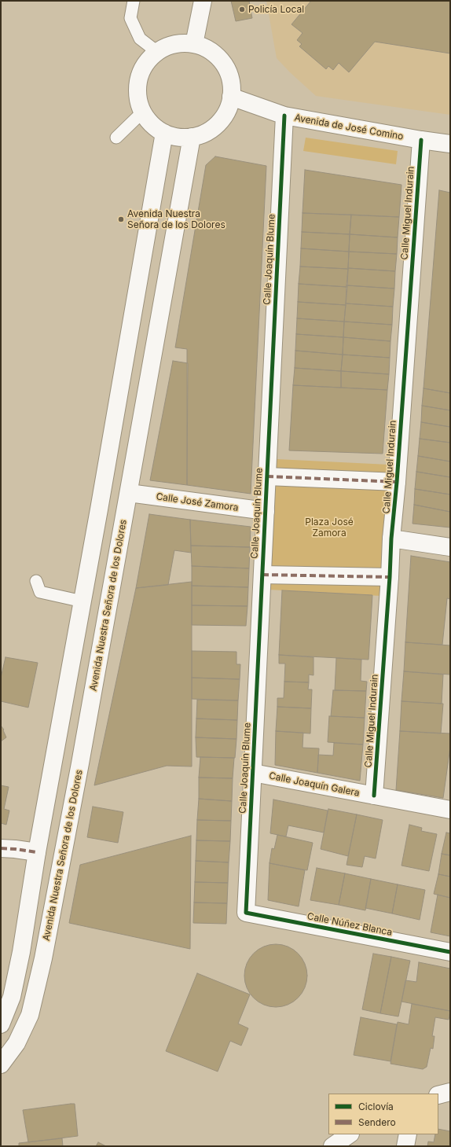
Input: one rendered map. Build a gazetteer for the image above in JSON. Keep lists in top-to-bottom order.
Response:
{
  "streets": {
    "street": [
      "Avenida de José Comino",
      "Calle Miguel Indurain",
      "Calle Joaquín Blume",
      "Calle José Zamora",
      "Avenida Nuestra Señora de los Dolores",
      "Calle Joaquín Galera",
      "Calle Núñez Blanca"
    ]
  },
  "crossings": [
    ["Avenida de José Comino", "Calle Miguel Indurain"],
    ["Avenida de José Comino", "Calle Joaquín Blume"],
    ["Avenida de José Comino", "Avenida Nuestra Señora de los Dolores"],
    ["Calle Miguel Indurain", "Calle Joaquín Galera"],
    ["Calle Joaquín Blume", "Calle José Zamora"],
    ["Calle Joaquín Blume", "Calle Joaquín Galera"],
    ["Calle Joaquín Blume", "Calle Núñez Blanca"],
    ["Calle José Zamora", "Avenida Nuestra Señora de los Dolores"]
  ],
  "parks": ["Plaza José Zamora"],
  "places": ["Policía Local", "Avenida Nuestra Señora de los Dolores"],
  "legend": ["Ciclovía", "Sendero"]
}
